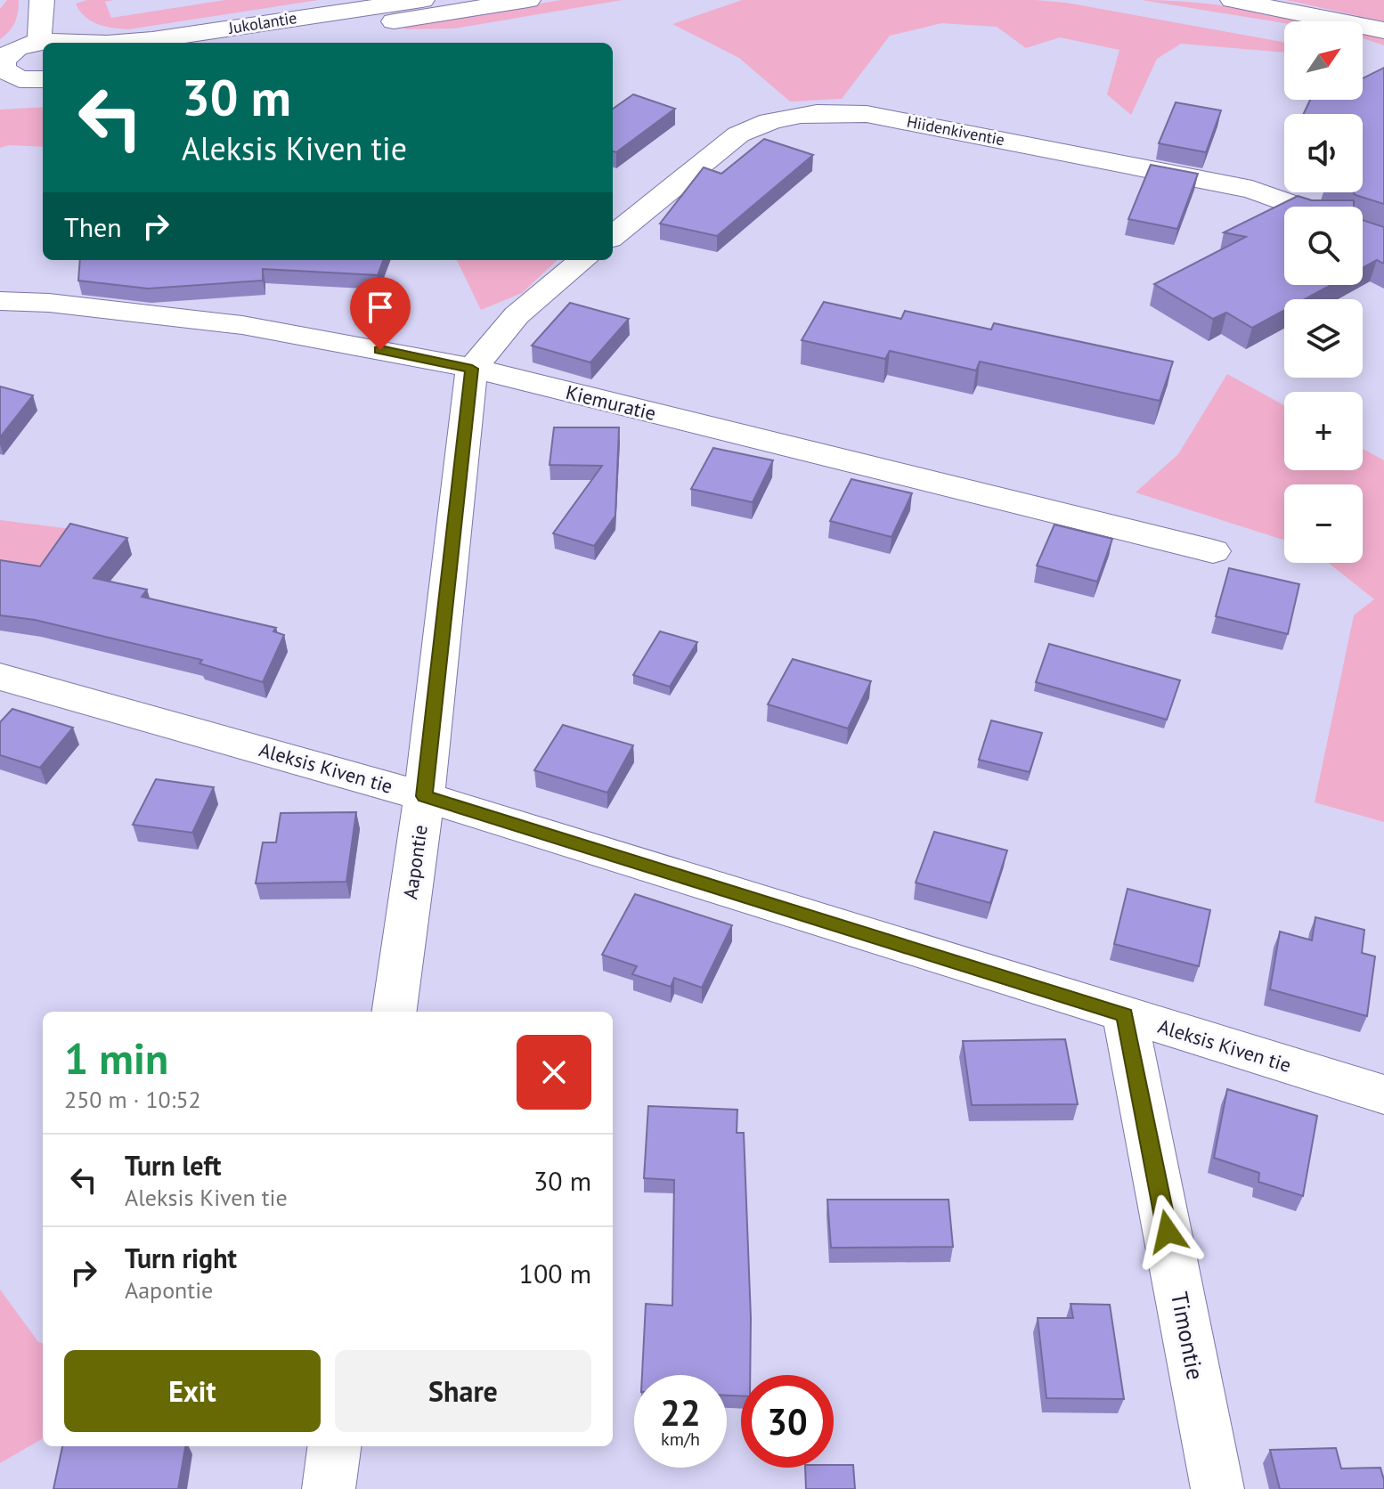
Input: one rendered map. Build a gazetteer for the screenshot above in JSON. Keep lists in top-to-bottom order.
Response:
{
  "streets": {
    "street": [
      "Jukolantie",
      "Hiidenkiventie",
      "Kiemuratie",
      "Aleksis Kiven tie",
      "Aapontie",
      "Timontie"
    ]
  },
  "crossings": [
    ["Kiemuratie", "Aapontie"],
    ["Aleksis Kiven tie", "Aapontie"],
    ["Aleksis Kiven tie", "Timontie"]
  ],
  "north": "top right",
  "page": {
    "map_buttons": ["+", "−"],
    "turn": ["30 m", "Aleksis Kiven tie"],
    "then": "Then",
    "heading": ["1 min", "250 m · 10:52"],
    "list": [
      {
        "name": "Turn left",
        "note": "Aleksis Kiven tie",
        "value": "30 m"
      },
      {
        "name": "Turn right",
        "note": "Aapontie",
        "value": "100 m"
      }
    ],
    "buttons": ["Exit", "Share"],
    "speed": "22 km/h",
    "limit": "30"
  }
}
